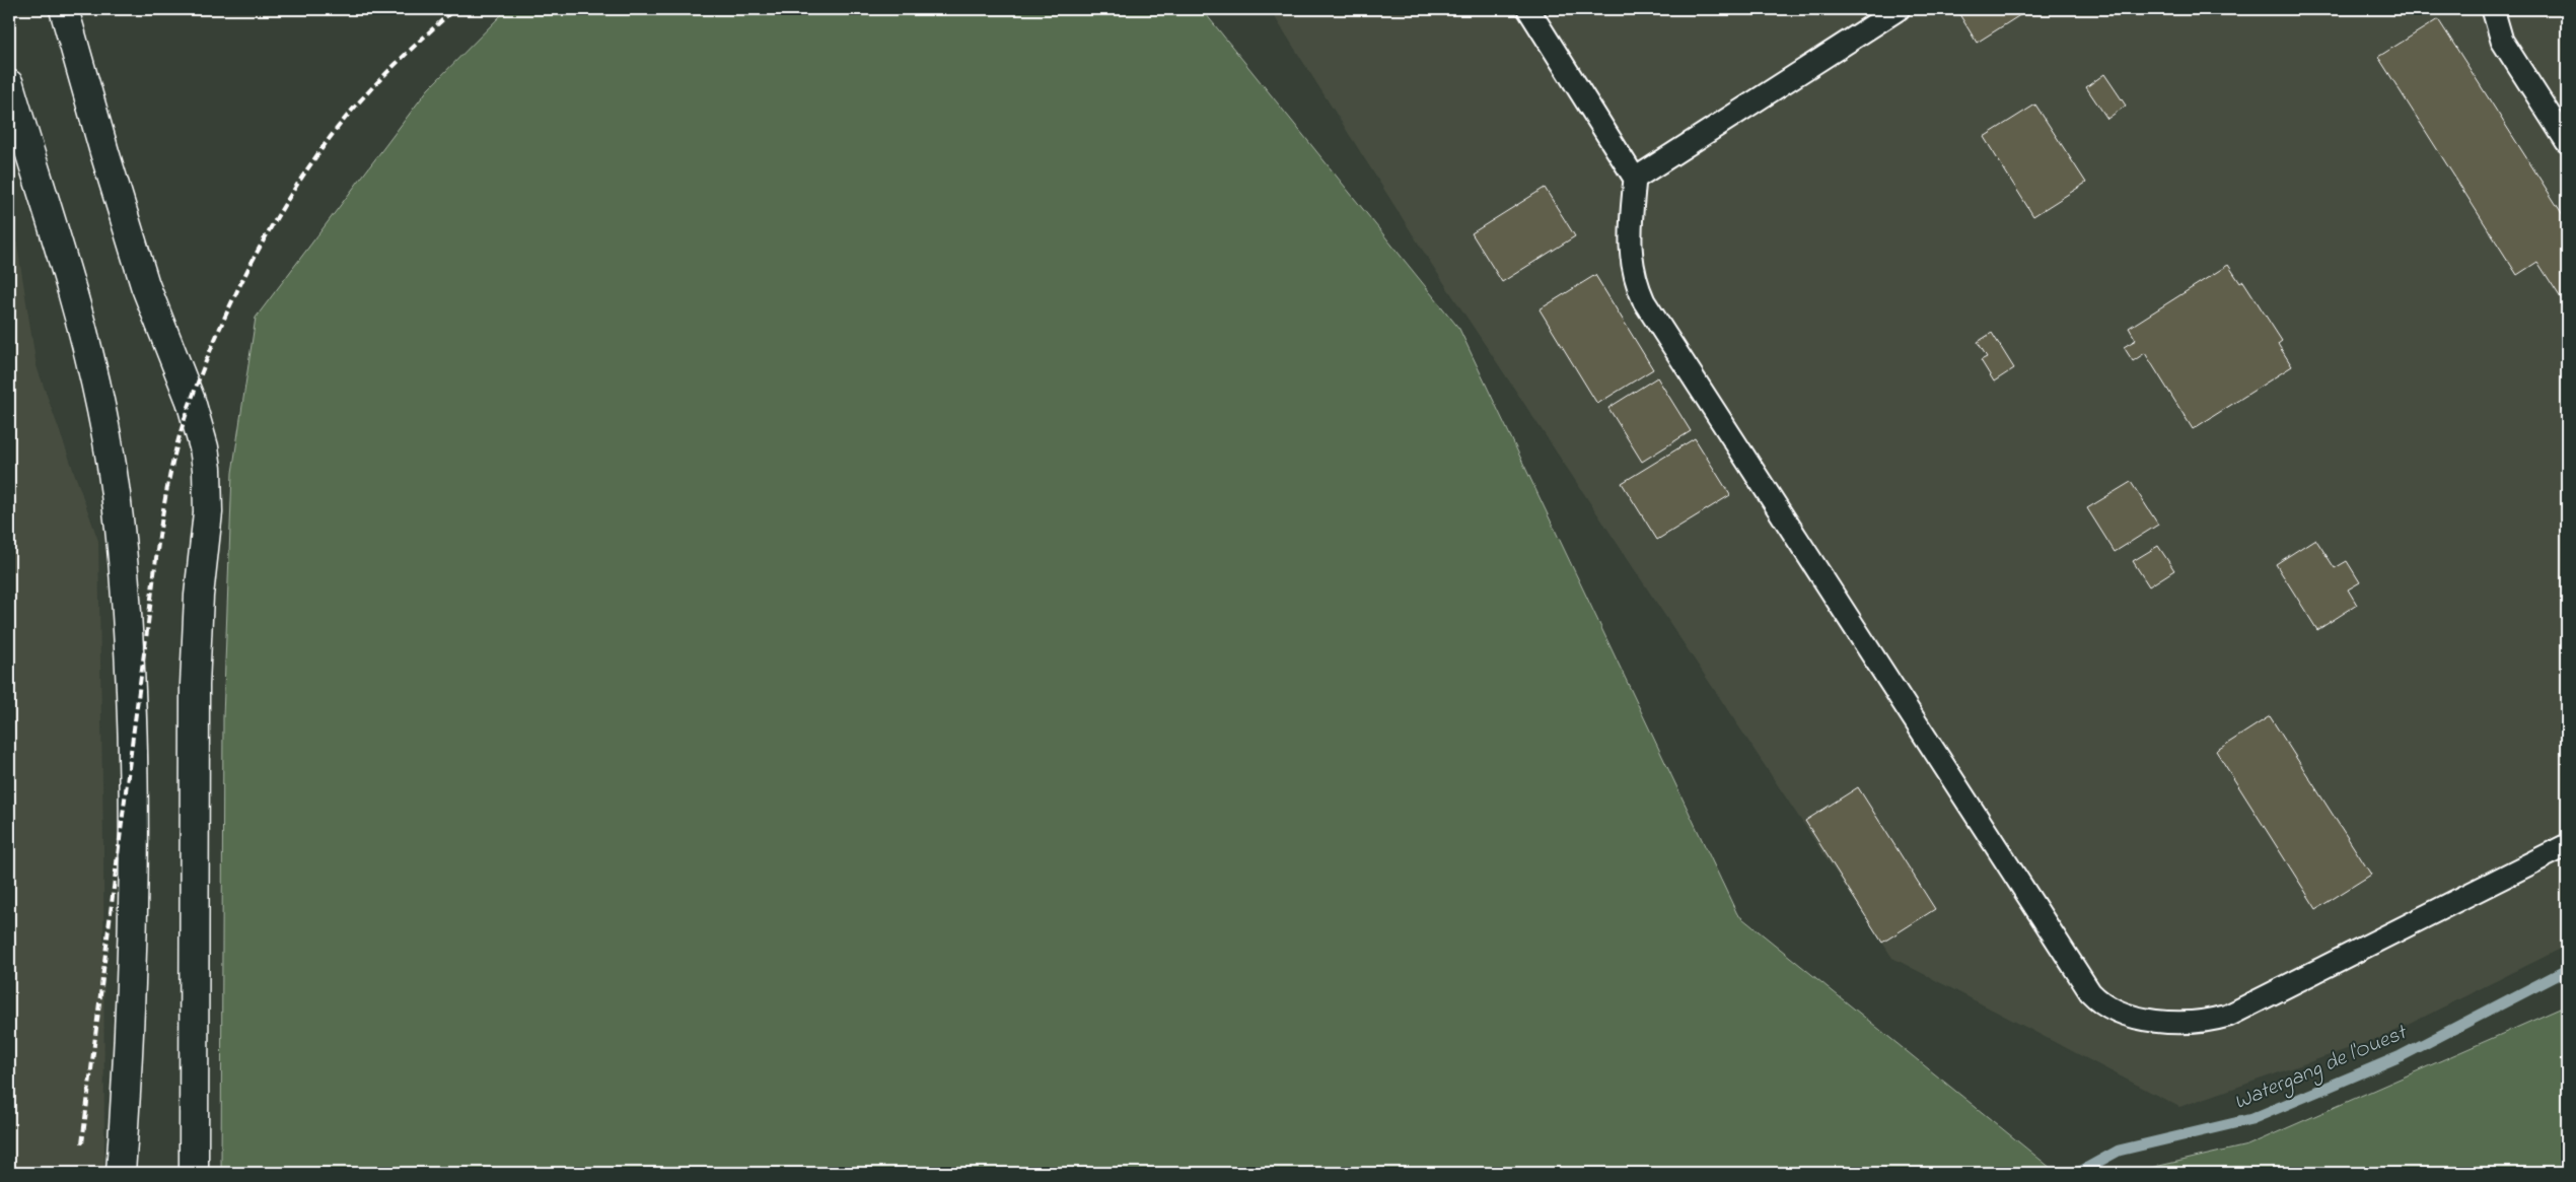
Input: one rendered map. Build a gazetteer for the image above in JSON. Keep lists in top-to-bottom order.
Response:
{
  "water": ["Watergang de l'Ouest"]
}
